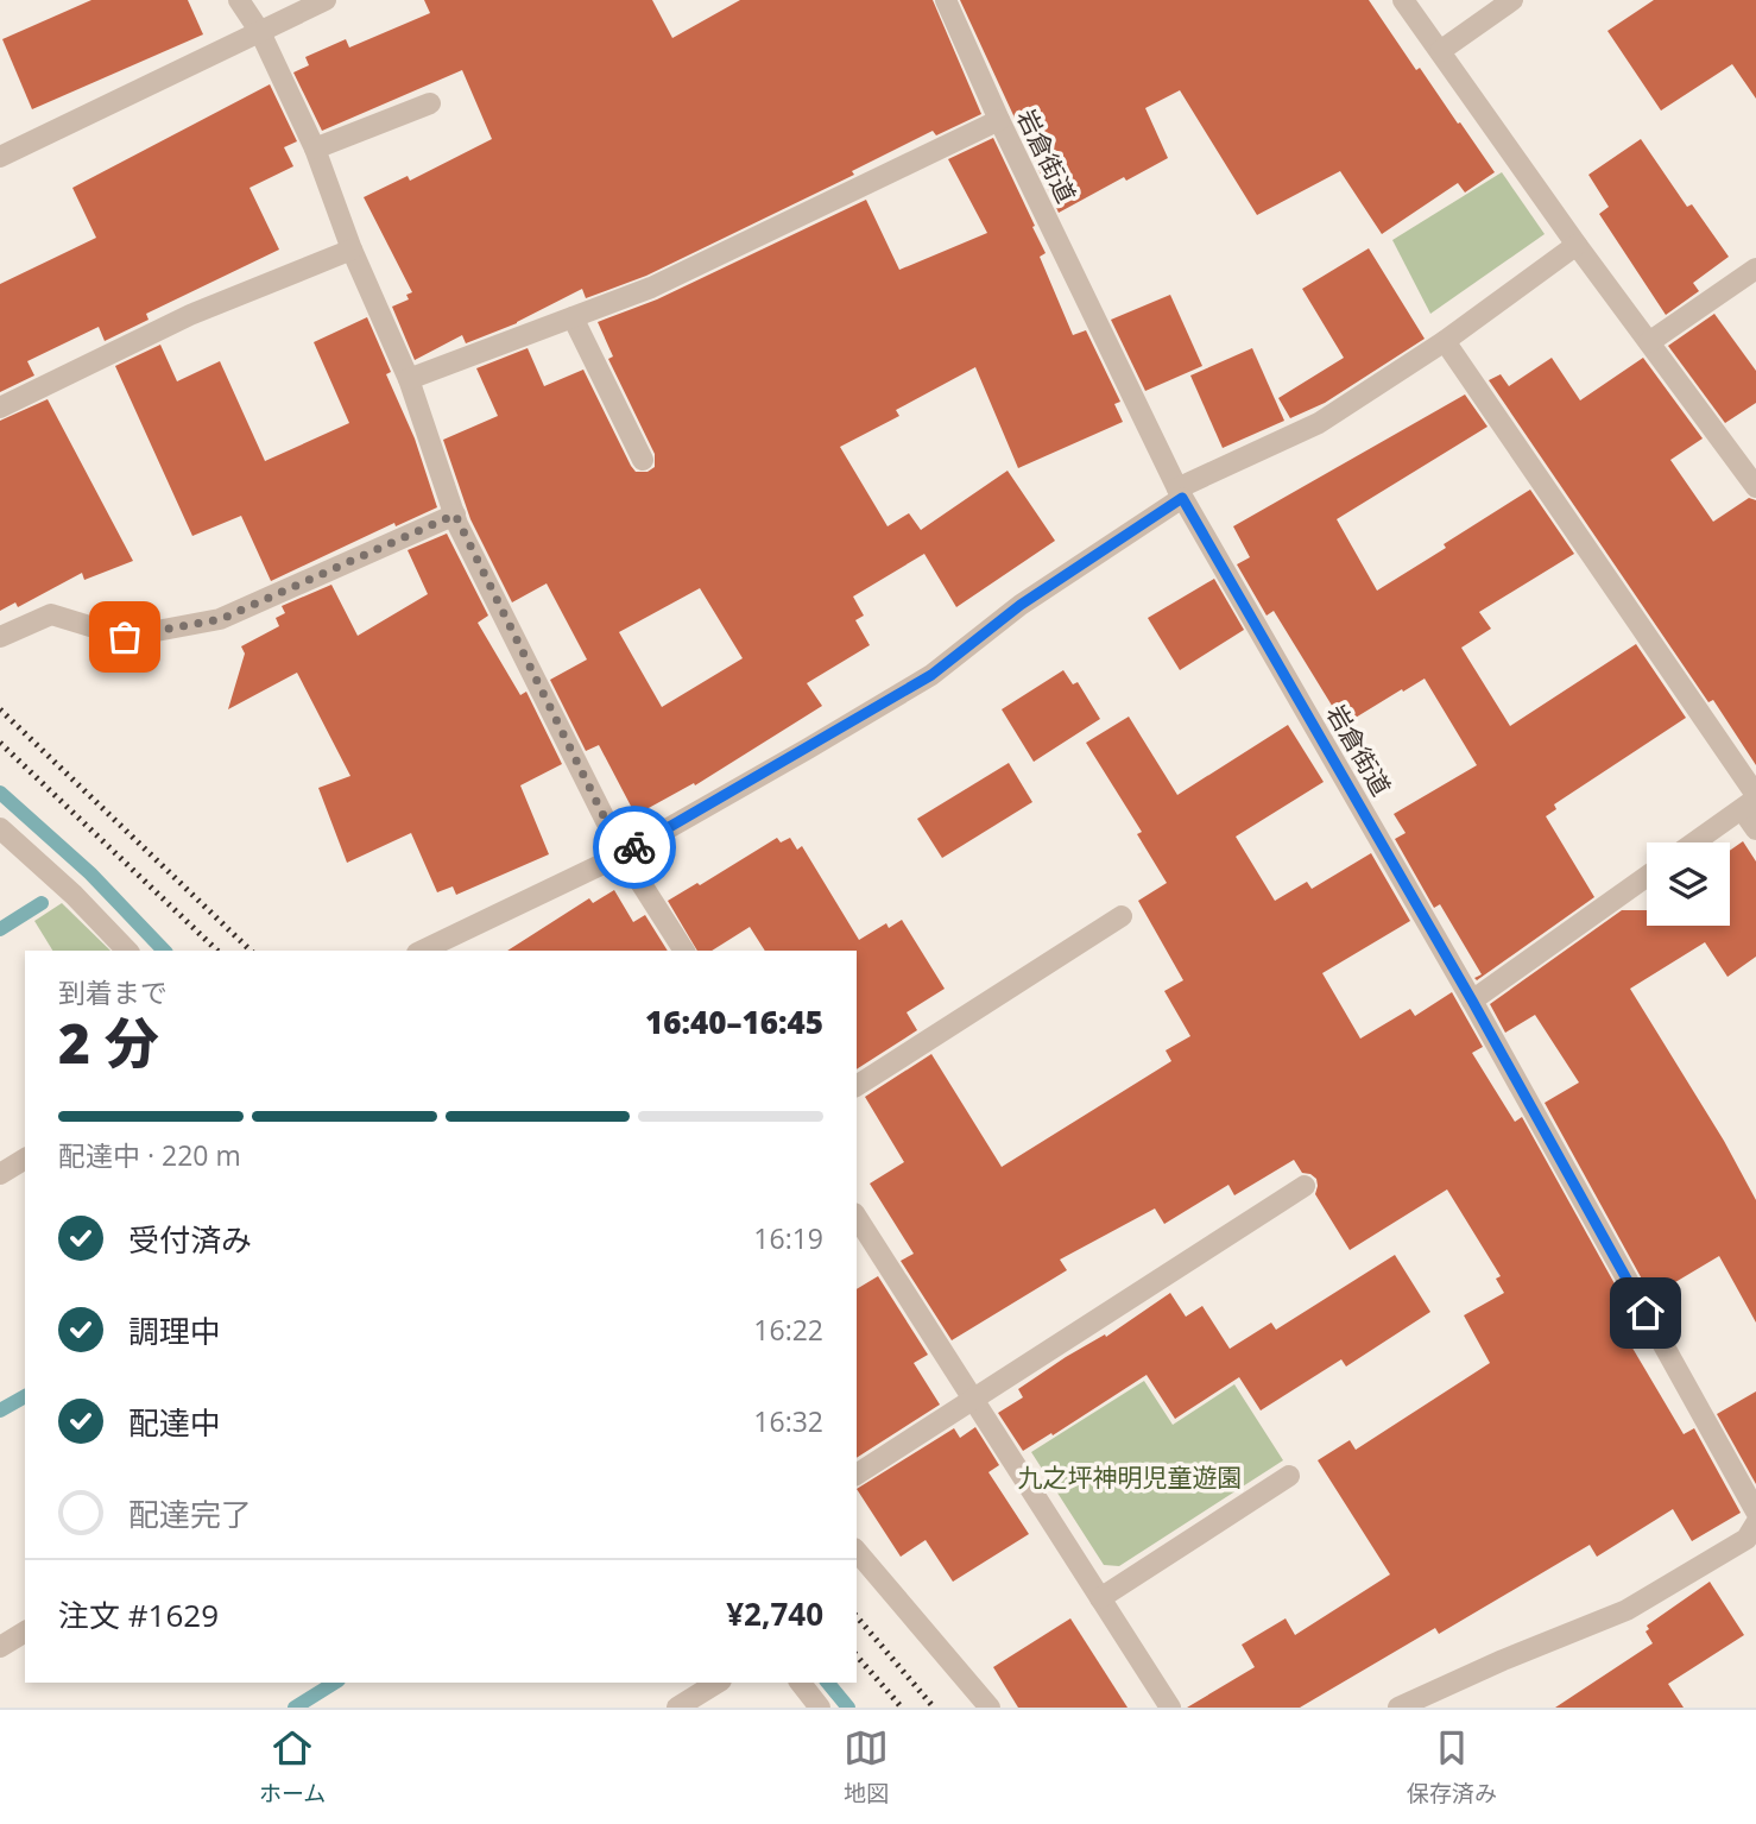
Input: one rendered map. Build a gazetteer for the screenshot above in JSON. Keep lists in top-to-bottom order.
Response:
{
  "streets": {
    "street": ["岩倉街道"]
  },
  "parks": ["九之坪神明児童遊園"],
  "page": {
    "heading": ["2 分", "到着まで", "16:40–16:45"],
    "panel": ["注文 #1629", "¥2,740"],
    "bar": "配達中 · 220 m",
    "list": [
      ["受付済み", "16:19"],
      ["調理中", "16:22"],
      ["配達中", "16:32"],
      "配達完了"
    ],
    "tabs": ["ホーム", "地図", "保存済み"]
  }
}
